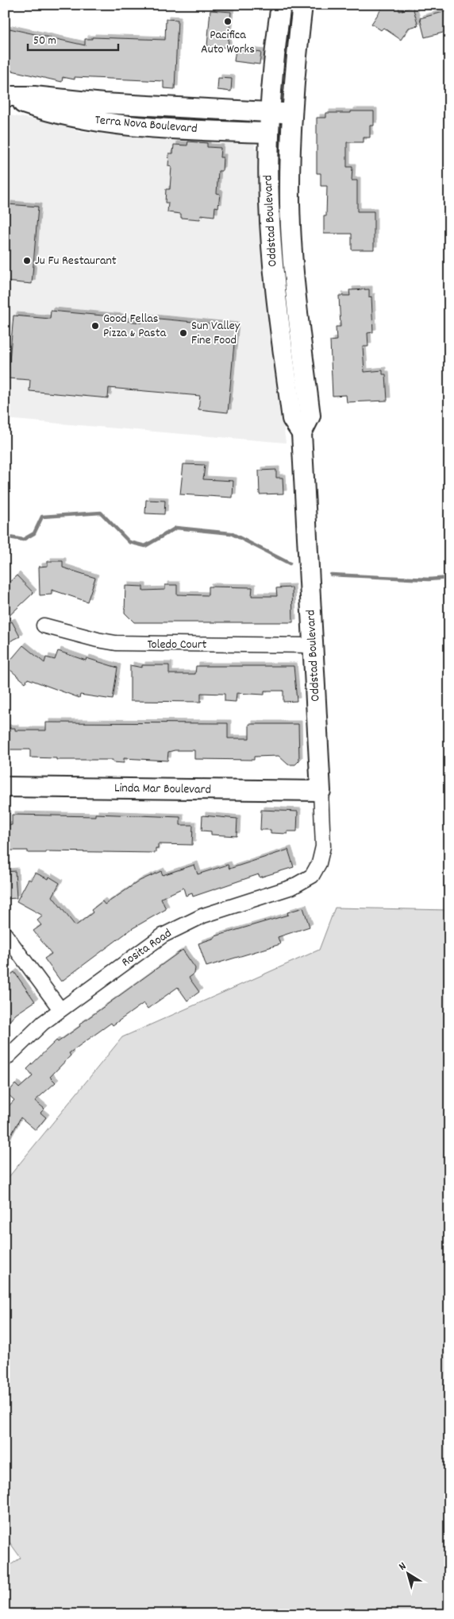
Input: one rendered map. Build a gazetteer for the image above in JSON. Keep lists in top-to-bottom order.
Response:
{
  "streets": {
    "street": [
      "Terra Nova Boulevard",
      "Oddstad Boulevard",
      "Toledo Court",
      "Linda Mar Boulevard",
      "Rosita Road"
    ]
  },
  "crossings": [
    ["Terra Nova Boulevard", "Oddstad Boulevard"],
    ["Oddstad Boulevard", "Toledo Court"],
    ["Oddstad Boulevard", "Linda Mar Boulevard"],
    ["Oddstad Boulevard", "Rosita Road"]
  ],
  "places": [
    "Pacifica Auto Works",
    "Ju Fu Restaurant",
    "Good Fellas Pizza & Pasta",
    "Sun Valley Fine Food"
  ],
  "scale_bar": "50 m",
  "north": "top left"
}
